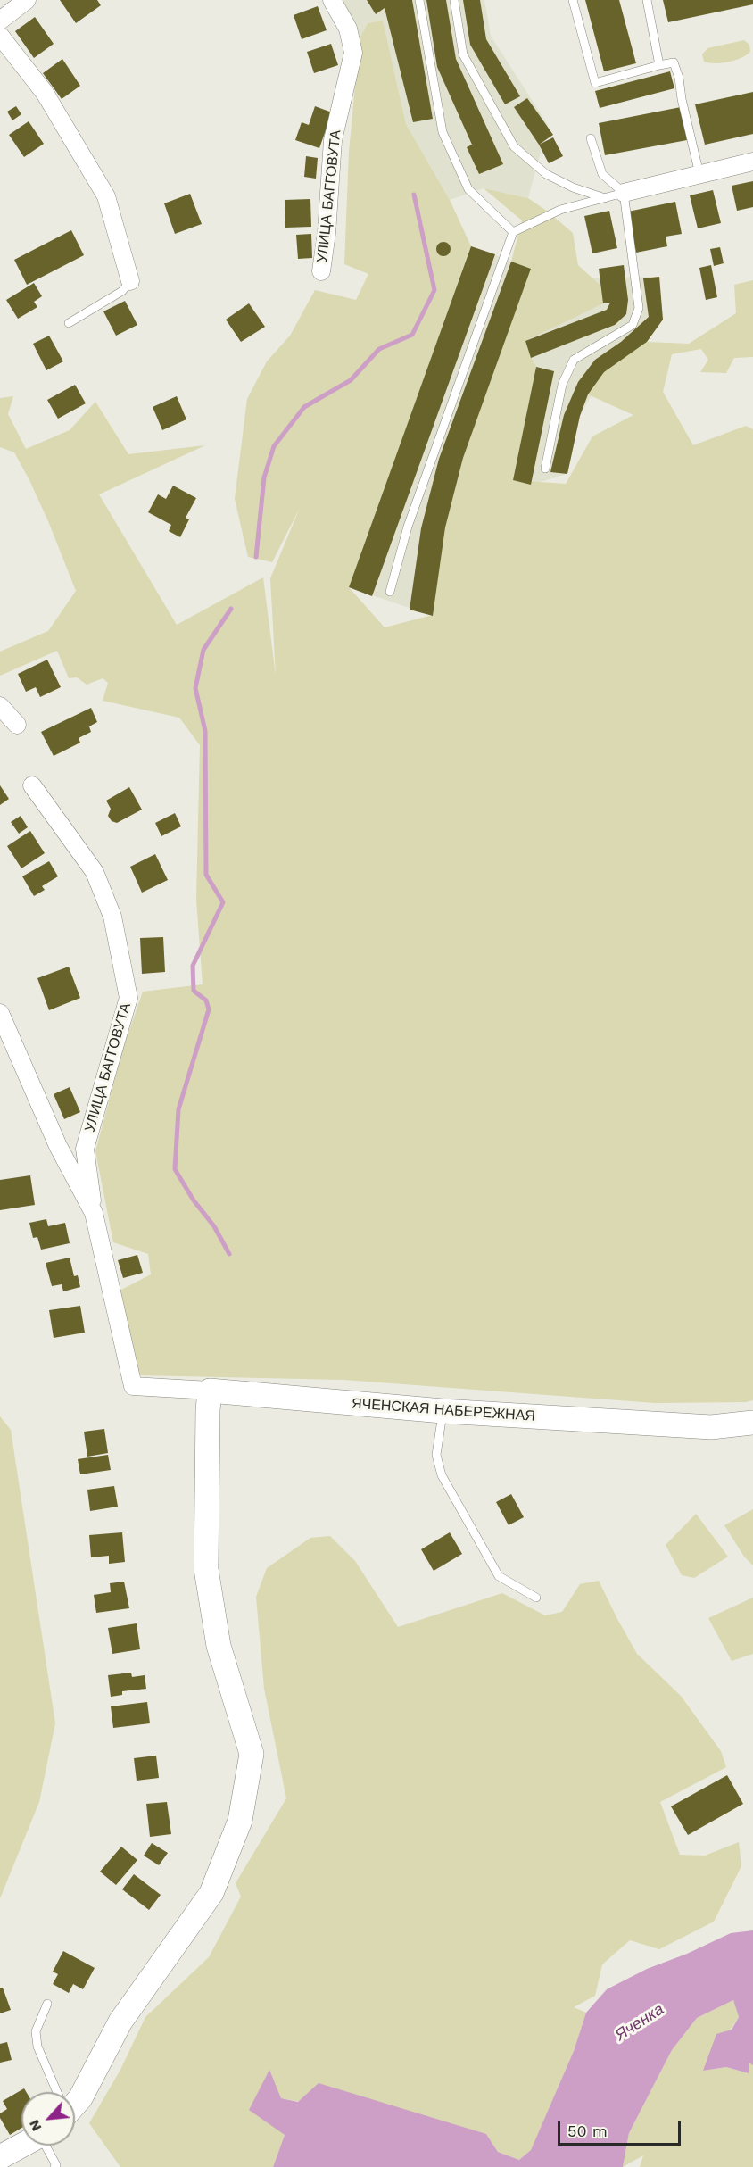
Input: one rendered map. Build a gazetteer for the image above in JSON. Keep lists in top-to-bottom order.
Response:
{
  "streets": {
    "street": ["УЛИЦА БАГГОВУТА", "ЯЧЕНСКАЯ НАБЕРЕЖНАЯ"]
  },
  "crossings": [
    ["УЛИЦА БАГГОВУТА", "ЯЧЕНСКАЯ НАБЕРЕЖНАЯ"]
  ],
  "water": ["Яченка"],
  "scale_bar": "50 m",
  "north": "bottom left"
}
